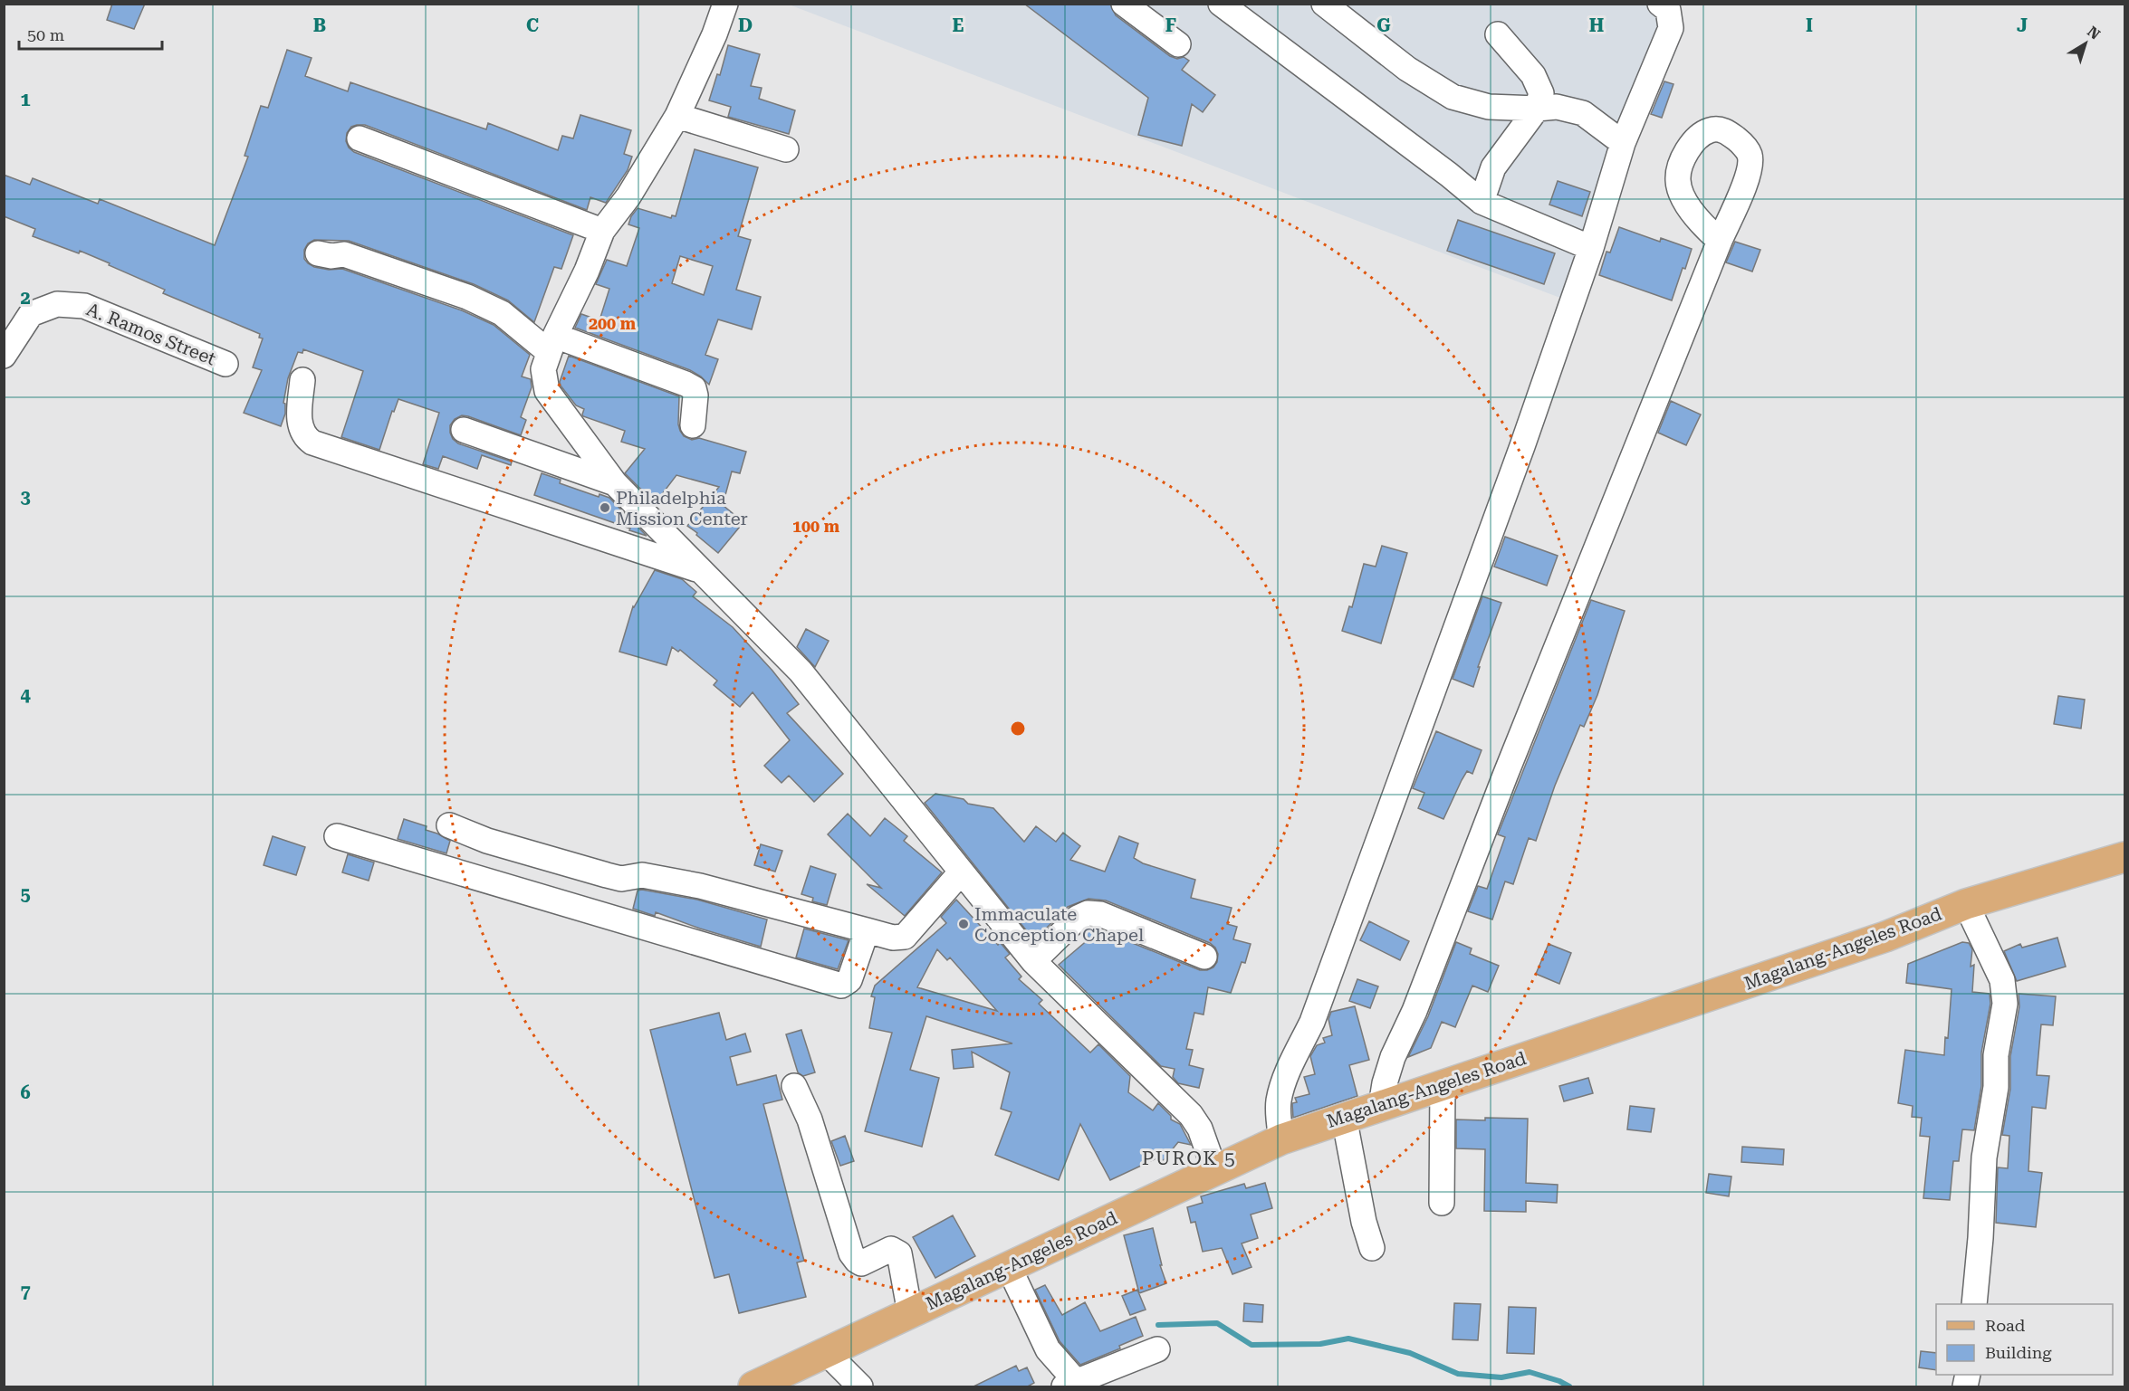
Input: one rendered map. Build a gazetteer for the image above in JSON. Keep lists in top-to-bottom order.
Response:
{
  "streets": {
    "main road": ["Magalang-Angeles Road"],
    "street": ["A. Ramos Street"]
  },
  "districts": ["PUROK 5"],
  "places": ["Philadelphia Mission Center", "Immaculate Conception Chapel"],
  "legend": ["Road", "Building"],
  "scale_bar": "50 m",
  "north": "top right",
  "grid": {
    "columns": [
      "B",
      "C",
      "D",
      "E",
      "F",
      "G",
      "H",
      "I",
      "J"
    ],
    "rows": [
      "1",
      "2",
      "3",
      "4",
      "5",
      "6",
      "7"
    ]
  },
  "rings": ["200 m", "100 m"]
}
